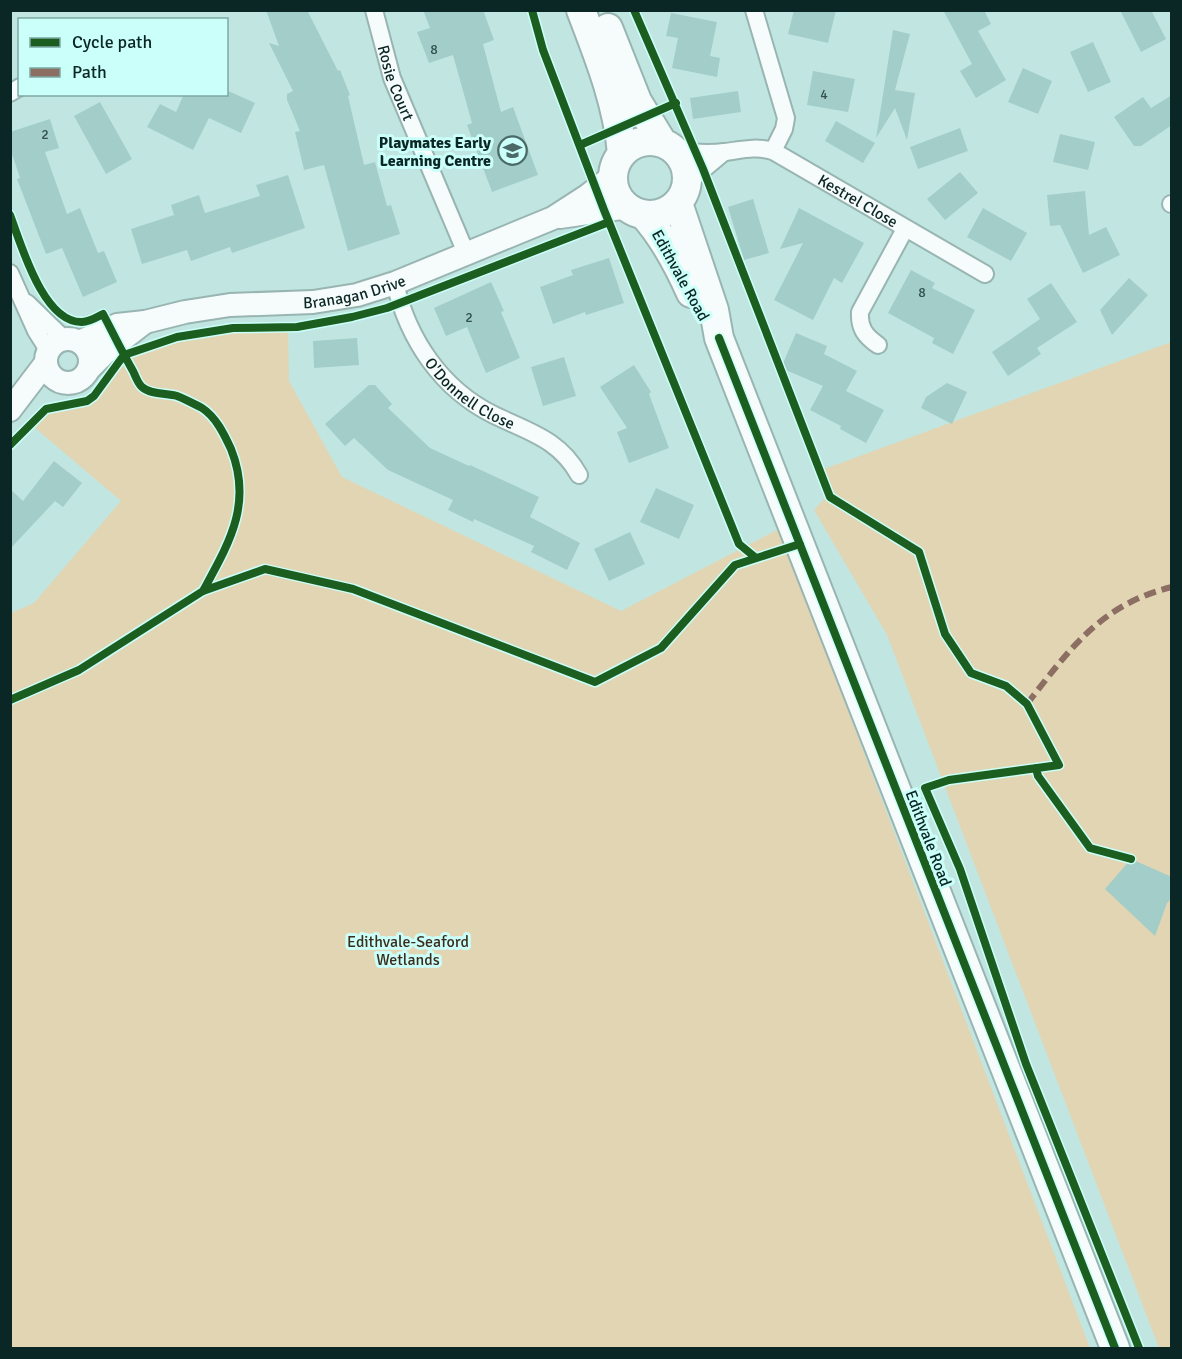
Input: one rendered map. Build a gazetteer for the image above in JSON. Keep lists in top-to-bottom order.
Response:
{
  "streets": {
    "highway": ["Edithvale Road"],
    "street": [
      "Rosie Court",
      "Kestrel Close",
      "Branagan Drive",
      "O'Donnell Close"
    ]
  },
  "crossings": [
    ["Rosie Court", "Branagan Drive"],
    ["Kestrel Close", "Edithvale Road"],
    ["Kestrel Close", "Branagan Drive"],
    ["Edithvale Road", "Branagan Drive"],
    ["Branagan Drive", "O'Donnell Close"]
  ],
  "parks": ["Edithvale-Seaford Wetlands"],
  "places": {
    "school or university": ["Playmates Early Learning Centre"]
  },
  "house_numbers": [
    "8",
    "4",
    "2",
    "8",
    "2"
  ],
  "legend": ["Cycle path", "Path"]
}
